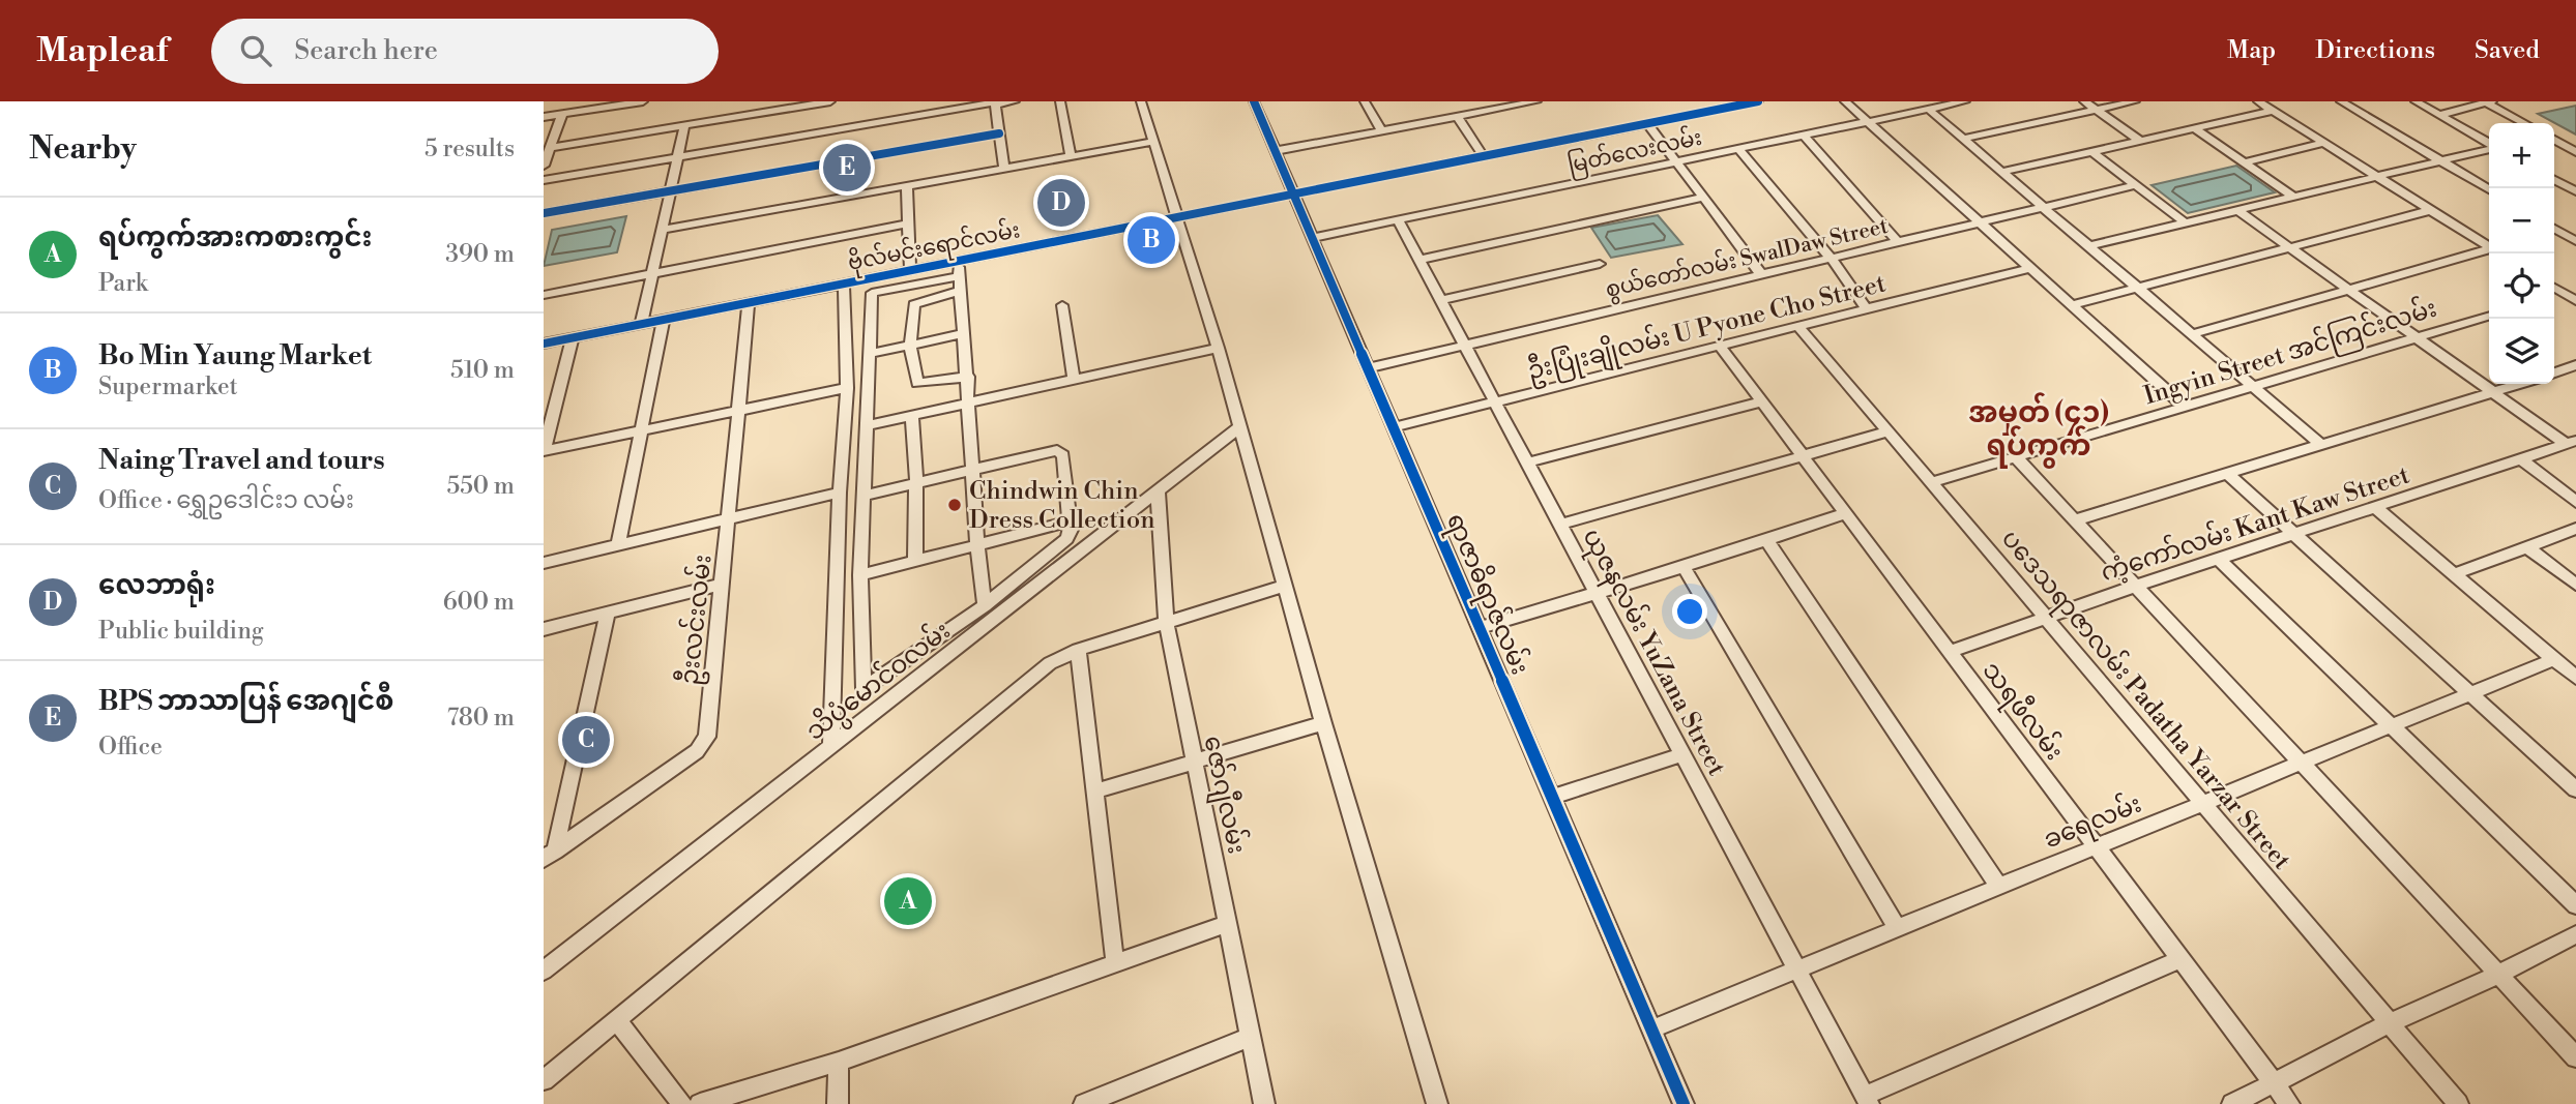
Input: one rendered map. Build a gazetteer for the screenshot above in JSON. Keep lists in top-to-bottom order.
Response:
{
  "streets": {
    "street": [
      "မြတ်လေးလမ်း",
      "ဗိုလ်မင်းရောင်လမ်း",
      "စွယ်တော်လမ်း SwalDaw Street",
      "ဦးပြုံးချိုလမ်း U Pyone Cho Street",
      "Ingyin Street အင်ကြင်းလမ်း",
      "ကံ့ကော်လမ်း Kant Kaw Street",
      "ရာဇာဓိရာဇ်လမ်း",
      "ဦးလင်းလမ်း",
      "ယုဇနလမ်း YuZana Street",
      "သိပ္ပံမောင်ဝလမ်း",
      "ပဒေသရာဇာလမ်း Padatha Yarzar Street",
      "သရဖီလမ်း",
      "ဇော်ဂျီလမ်း",
      "ခရေလမ်း"
    ]
  },
  "crossings": [
    ["မြတ်လေးလမ်း", "ရာဇာဓိရာဇ်လမ်း"],
    ["မြတ်လေးလမ်း", "ယုဇနလမ်း YuZana Street"],
    ["ဗိုလ်မင်းရောင်လမ်း", "ရာဇာဓိရာဇ်လမ်း"],
    ["ဗိုလ်မင်းရောင်လမ်း", "ဦးလင်းလမ်း"],
    ["စွယ်တော်လမ်း SwalDaw Street", "ရာဇာဓိရာဇ်လမ်း"],
    ["စွယ်တော်လမ်း SwalDaw Street", "ယုဇနလမ်း YuZana Street"],
    ["ဦးပြုံးချိုလမ်း U Pyone Cho Street", "ရာဇာဓိရာဇ်လမ်း"],
    ["ဦးပြုံးချိုလမ်း U Pyone Cho Street", "ယုဇနလမ်း YuZana Street"],
    ["ဦးပြုံးချိုလမ်း U Pyone Cho Street", "ပဒေသရာဇာလမ်း Padatha Yarzar Street"],
    ["ဦးပြုံးချိုလမ်း U Pyone Cho Street", "သရဖီလမ်း"],
    ["Ingyin Street အင်ကြင်းလမ်း", "ပဒေသရာဇာလမ်း Padatha Yarzar Street"],
    ["ကံ့ကော်လမ်း Kant Kaw Street", "ပဒေသရာဇာလမ်း Padatha Yarzar Street"],
    ["ကံ့ကော်လမ်း Kant Kaw Street", "သရဖီလမ်း"],
    ["ရာဇာဓိရာဇ်လမ်း", "ခရေလမ်း"],
    ["ယုဇနလမ်း YuZana Street", "ခရေလမ်း"],
    ["သိပ္ပံမောင်ဝလမ်း", "ဇော်ဂျီလမ်း"],
    ["ပဒေသရာဇာလမ်း Padatha Yarzar Street", "ခရေလမ်း"],
    ["သရဖီလမ်း", "ခရေလမ်း"]
  ],
  "districts": ["အမှတ် (၄၁) ရပ်ကွက်"],
  "places": ["Chindwin Chin Dress Collection"],
  "page": {
    "header": "Mapleaf",
    "search": "Search here",
    "nav": ["Map", "Directions", "Saved"],
    "heading": ["Nearby", "5 results"],
    "map_buttons": ["+", "−"],
    "pins": [
      "E",
      "D",
      "B",
      "C",
      "A"
    ],
    "list": [
      {
        "mark": "A",
        "name": "ရပ်ကွက်အားကစားကွင်း",
        "note": "Park",
        "value": "390 m"
      },
      {
        "mark": "B",
        "name": "Bo Min Yaung Market",
        "note": "Supermarket",
        "value": "510 m"
      },
      {
        "mark": "C",
        "name": "Naing Travel and tours",
        "note": "Office · ရွှေဥဒေါင်း၁ လမ်း",
        "value": "550 m"
      },
      {
        "mark": "D",
        "name": "လေဘာရုံး",
        "note": "Public building",
        "value": "600 m"
      },
      {
        "mark": "E",
        "name": "BPS ဘာသာပြန် အေဂျင်စီ",
        "note": "Office",
        "value": "780 m"
      }
    ]
  }
}
